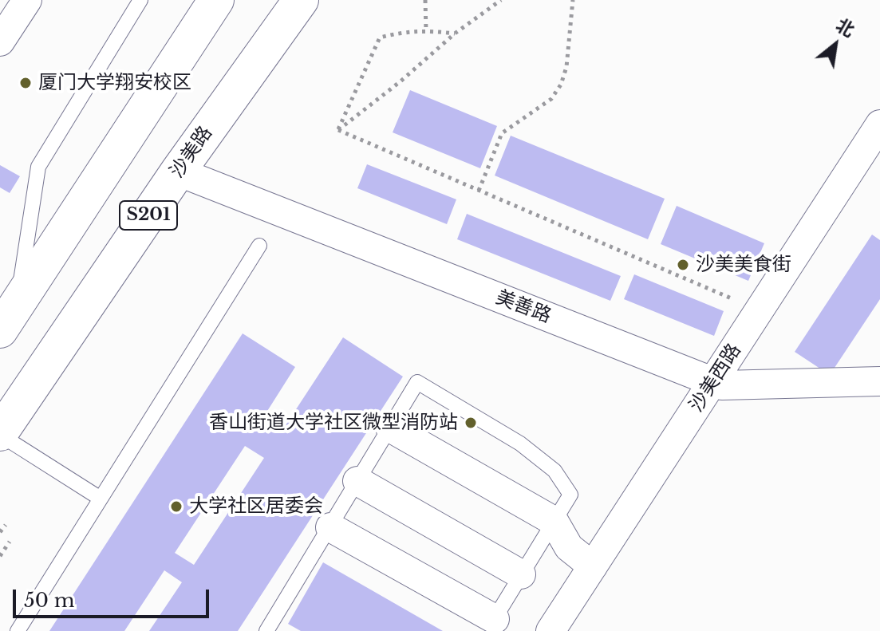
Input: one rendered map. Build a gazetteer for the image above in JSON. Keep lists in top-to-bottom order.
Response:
{
  "streets": {
    "main road": ["沙美路", "S201"],
    "street": ["美善路", "沙美西路"]
  },
  "crossings": [
    ["沙美路", "美善路"],
    ["美善路", "沙美西路"]
  ],
  "places": [
    "厦门大学翔安校区",
    "沙美美食街",
    "香山街道大学社区微型消防站",
    "大学社区居委会"
  ],
  "scale_bar": "50 m",
  "north": "top right"
}
